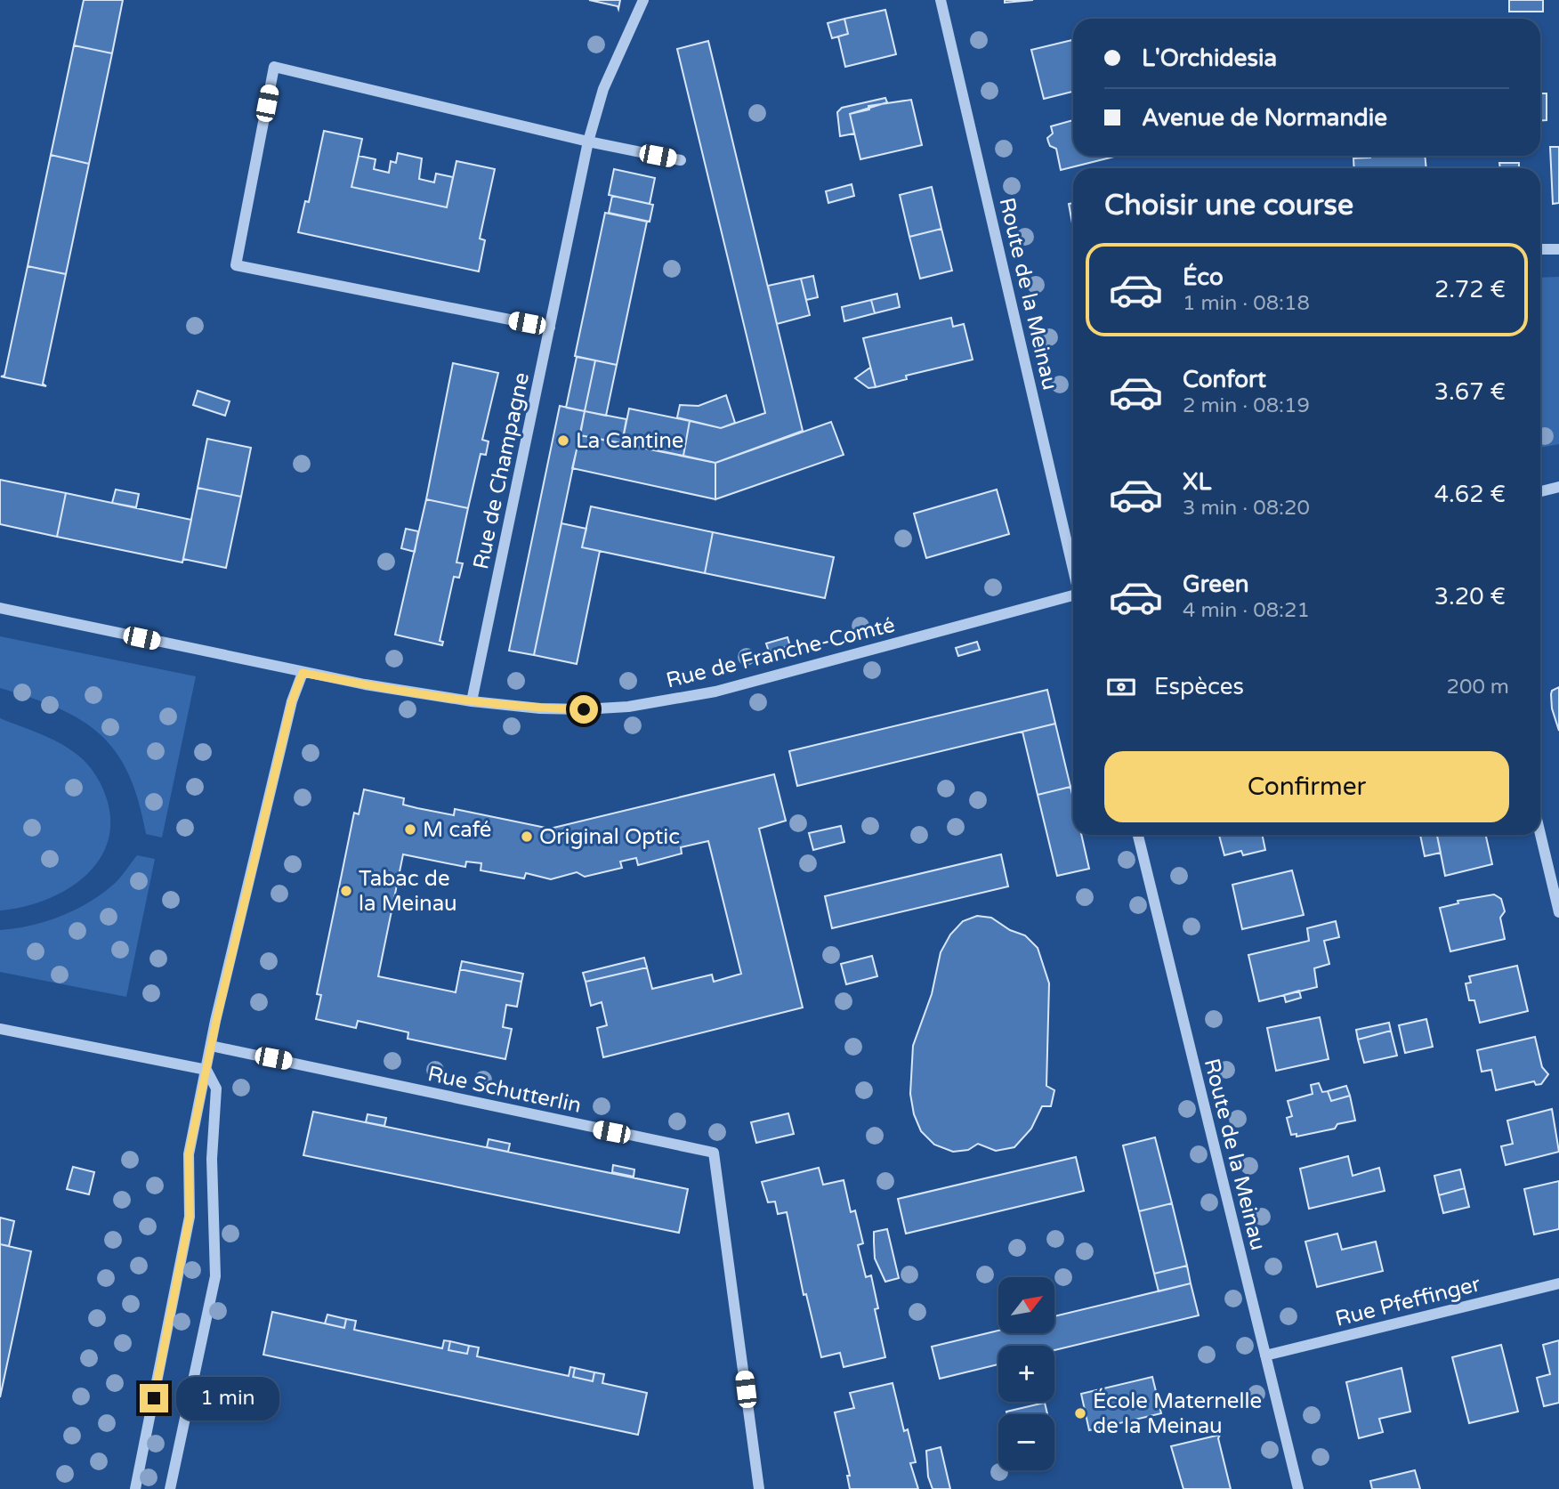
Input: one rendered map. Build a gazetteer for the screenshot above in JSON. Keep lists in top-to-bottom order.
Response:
{
  "streets": {
    "street": [
      "Route de la Meinau",
      "Rue de Champagne",
      "Rue de Franche-Comté",
      "Rue Schutterlin",
      "Rue Pfeffinger"
    ]
  },
  "crossings": [
    ["Route de la Meinau", "Rue Pfeffinger"],
    ["Rue de Champagne", "Rue de Franche-Comté"]
  ],
  "places": [
    "La Cantine",
    "M café",
    "Original Optic",
    "Tabac de la Meinau",
    "École Maternelle de la Meinau"
  ],
  "north": "top right",
  "page": {
    "banner": ["L'Orchidesia", "Avenue de Normandie"],
    "heading": "Choisir une course",
    "list": [
      {
        "name": "Éco",
        "note": "1 min · 08:18",
        "value": "2.72 €"
      },
      {
        "name": "Confort",
        "note": "2 min · 08:19",
        "value": "3.67 €"
      },
      {
        "name": "XL",
        "note": "3 min · 08:20",
        "value": "4.62 €"
      },
      {
        "name": "Green",
        "note": "4 min · 08:21",
        "value": "3.20 €"
      }
    ],
    "pay": ["Espèces", "200 m"],
    "buttons": "Confirmer",
    "map_buttons": ["+", "−"],
    "bubble": "1 min"
  }
}
